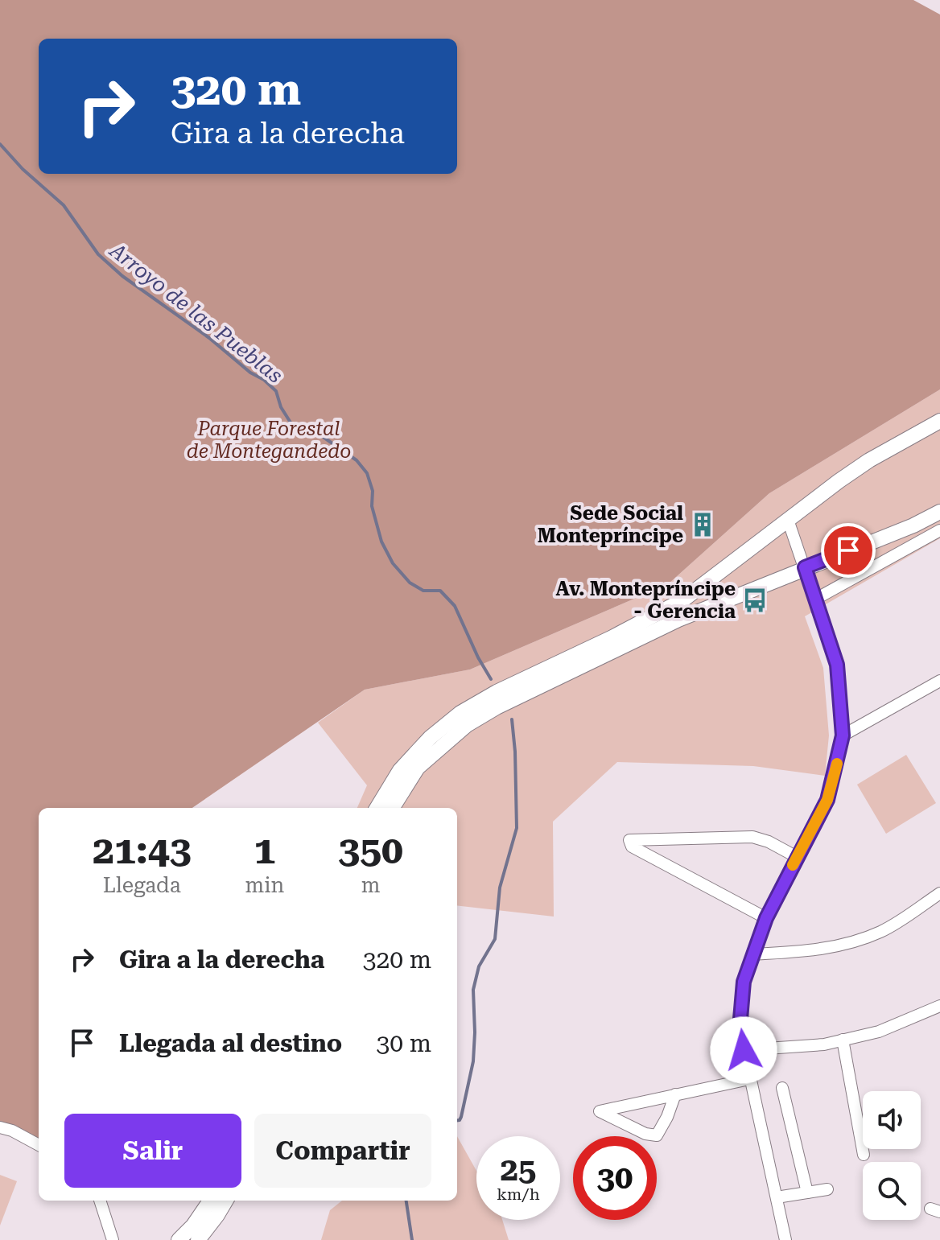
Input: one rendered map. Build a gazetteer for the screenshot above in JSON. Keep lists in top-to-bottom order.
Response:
{
  "water": ["Arroyo de las Pueblas"],
  "parks": ["Parque Forestal de Montegandedo"],
  "places": {
    "building": ["Sede Social Montepríncipe"],
    "bus stop": ["Av. Montepríncipe - Gerencia"]
  },
  "page": {
    "turn": ["320 m", "Gira a la derecha"],
    "eta": [
      "21:43",
      "Llegada",
      "1",
      "min",
      "350",
      "m"
    ],
    "list": [
      {
        "name": "Gira a la derecha",
        "value": "320 m"
      },
      {
        "name": "Llegada al destino",
        "value": "30 m"
      }
    ],
    "buttons": ["Salir", "Compartir"],
    "speed": "25 km/h",
    "limit": "30"
  }
}
